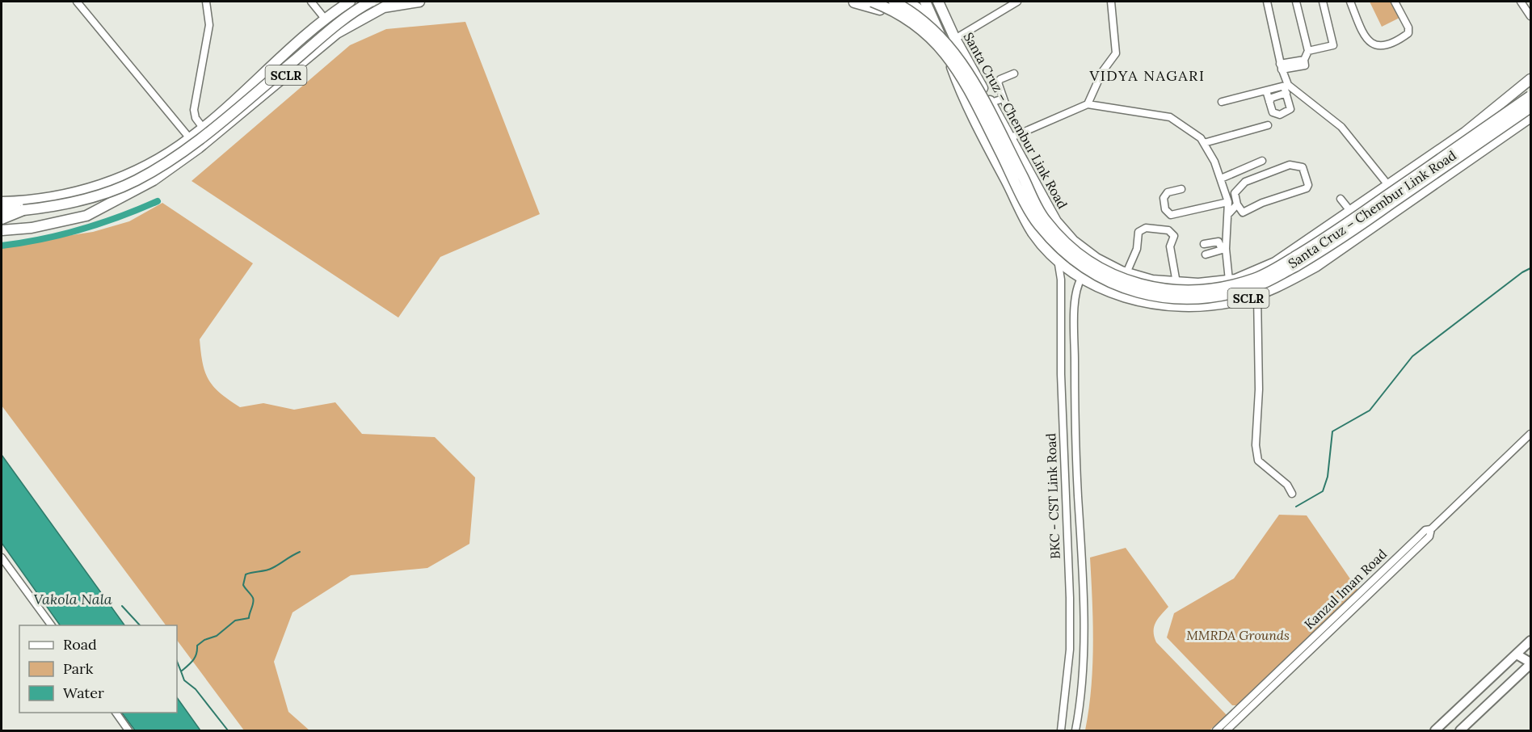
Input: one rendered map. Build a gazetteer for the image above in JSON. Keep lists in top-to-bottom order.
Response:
{
  "streets": {
    "highway": ["SCLR", "Santa Cruz – Chembur Link Road"],
    "street": ["BKC - CST Link Road", "Kanzul Iman Road"]
  },
  "crossings": [
    ["Santa Cruz – Chembur Link Road", "BKC - CST Link Road"]
  ],
  "districts": ["VIDYA NAGARI"],
  "water": ["Vakola Nala"],
  "parks": ["MMRDA Grounds"],
  "legend": ["Road", "Park", "Water"]
}
